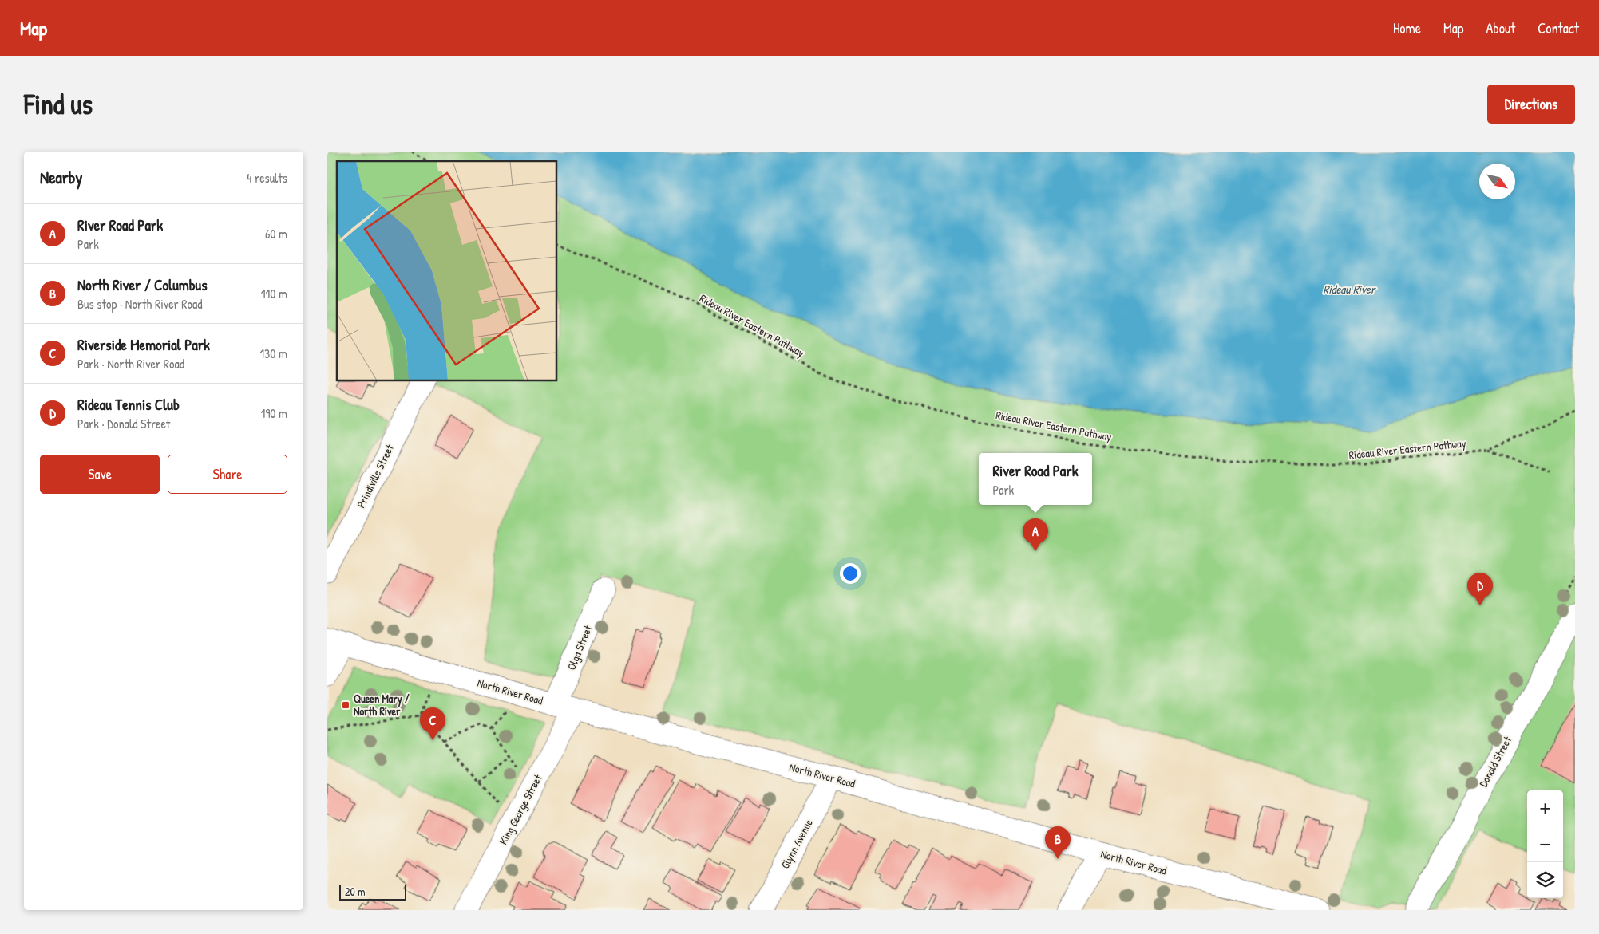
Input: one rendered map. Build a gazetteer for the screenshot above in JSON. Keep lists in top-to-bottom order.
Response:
{
  "streets": {
    "street": [
      "Prindiville Street",
      "Olga Street",
      "North River Road",
      "Donald Street",
      "King George Street",
      "Glynn Avenue"
    ],
    "path": ["Rideau River Eastern Pathway"]
  },
  "crossings": [
    ["Olga Street", "North River Road"],
    ["Olga Street", "King George Street"],
    ["North River Road", "King George Street"],
    ["North River Road", "Glynn Avenue"]
  ],
  "water": ["Rideau River"],
  "places": {
    "transit": ["Queen Mary / North River"]
  },
  "scale_bar": "20 m",
  "north": "bottom right",
  "page": {
    "header": "Map",
    "nav": [
      "Home",
      "Map",
      "About",
      "Contact"
    ],
    "buttons": [
      "Directions",
      ["Save", "Share"]
    ],
    "title": "Find us",
    "heading": ["Nearby", "4 results"],
    "list": [
      {
        "mark": "A",
        "name": "River Road Park",
        "note": "Park",
        "value": "60 m"
      },
      {
        "mark": "B",
        "name": "North River / Columbus",
        "note": "Bus stop · North River Road",
        "value": "110 m"
      },
      {
        "mark": "C",
        "name": "Riverside Memorial Park",
        "note": "Park · North River Road",
        "value": "130 m"
      },
      {
        "mark": "D",
        "name": "Rideau Tennis Club",
        "note": "Park · Donald Street",
        "value": "190 m"
      }
    ],
    "popup": ["River Road Park", "Park"],
    "pins": [
      "A",
      "D",
      "C",
      "B"
    ],
    "map_buttons": ["+", "−"],
    "scale": "20 m"
  }
}
